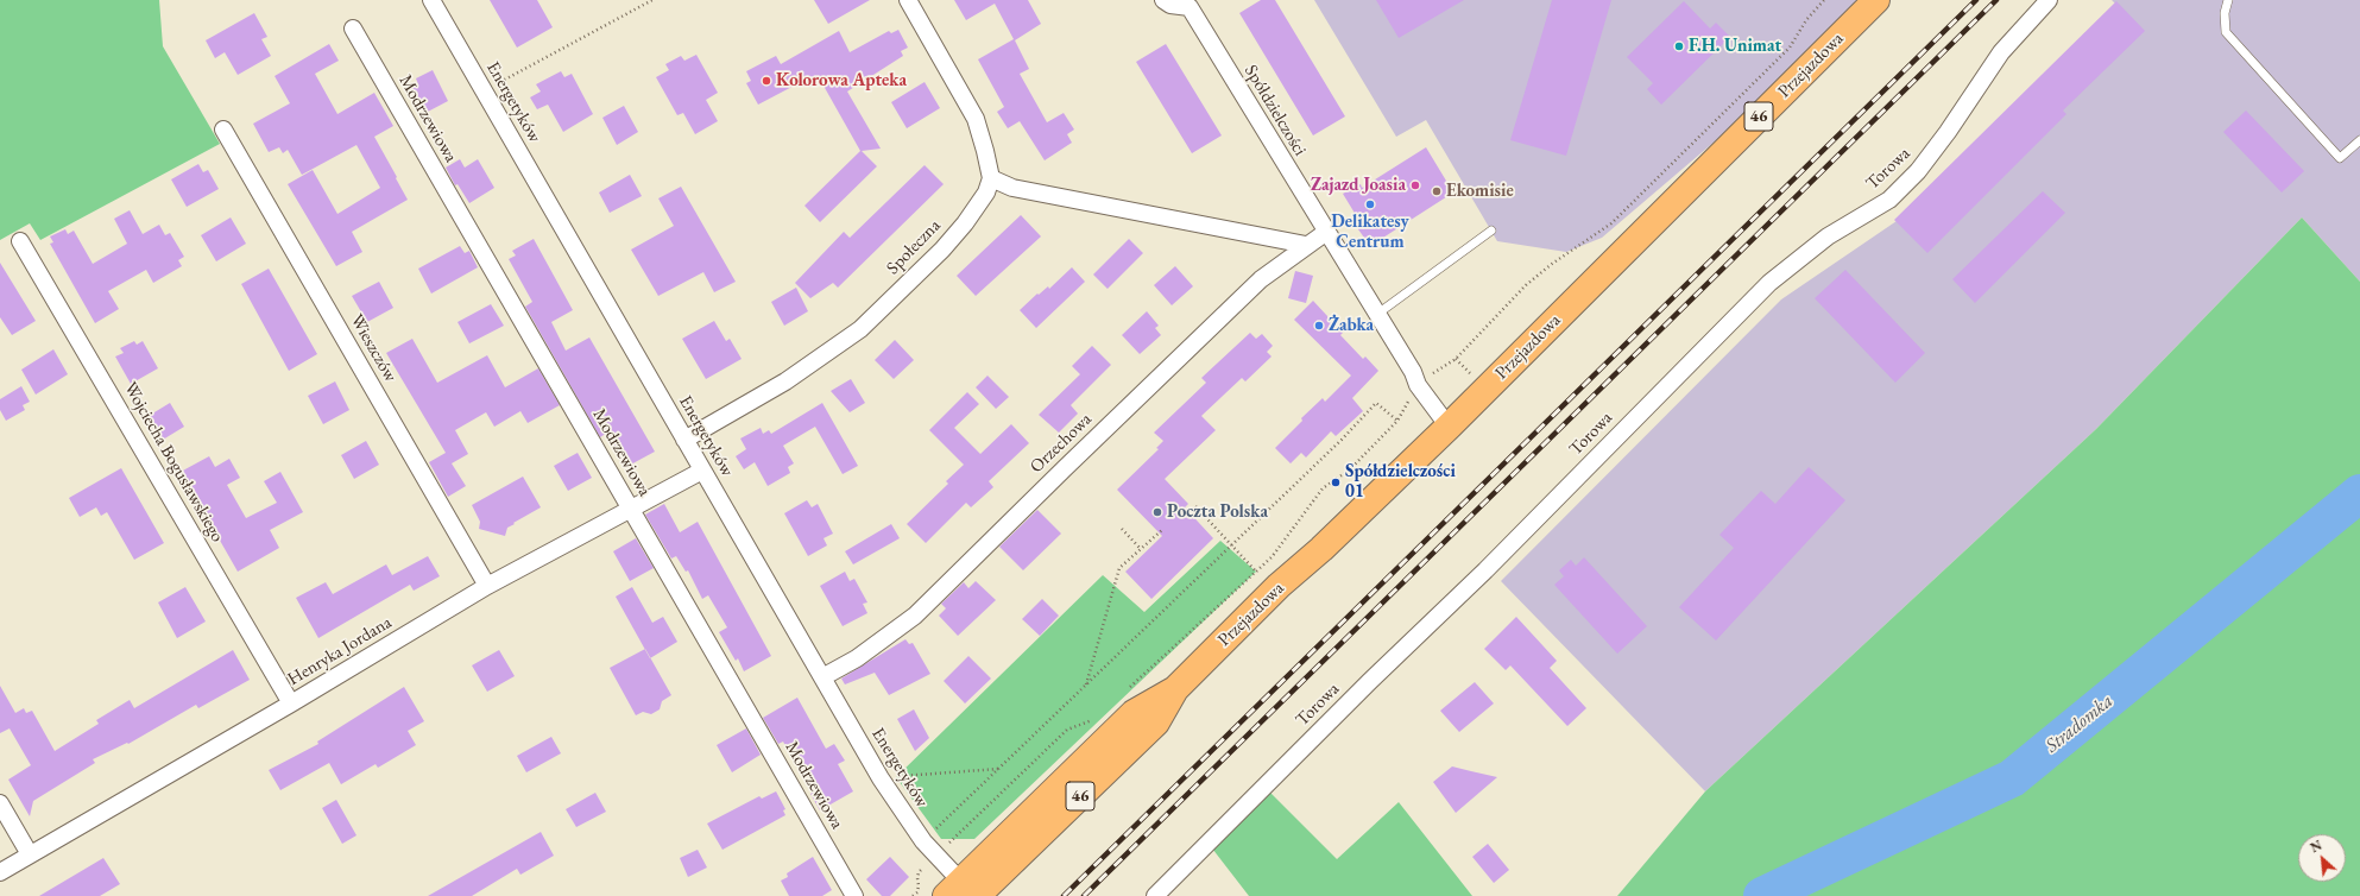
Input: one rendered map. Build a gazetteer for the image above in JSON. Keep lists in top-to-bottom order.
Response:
{
  "streets": {
    "main road": ["Przejazdowa", "46"],
    "street": [
      "Energetyków",
      "Spółdzielczości",
      "Modrzewiowa",
      "Torowa",
      "Społeczna",
      "Wieszczów",
      "Orzechowa",
      "Wojciecha Bogusławskiego",
      "Henryka Jordana"
    ]
  },
  "crossings": [
    ["Przejazdowa", "Energetyków"],
    ["Przejazdowa", "Spółdzielczości"],
    ["Energetyków", "Społeczna"],
    ["Energetyków", "Orzechowa"],
    ["Energetyków", "Henryka Jordana"],
    ["Spółdzielczości", "Orzechowa"],
    ["Modrzewiowa", "Henryka Jordana"],
    ["Wieszczów", "Henryka Jordana"],
    ["Wojciecha Bogusławskiego", "Henryka Jordana"]
  ],
  "water": ["Stradomka"],
  "places": [
    "F.H. Unimat",
    "Kolorowa Apteka",
    "Zajazd Joasia",
    "Ekomisie",
    "Delikatesy Centrum",
    "Żabka",
    "Spółdzielczości 01",
    "Poczta Polska"
  ],
  "north": "top left"
}
